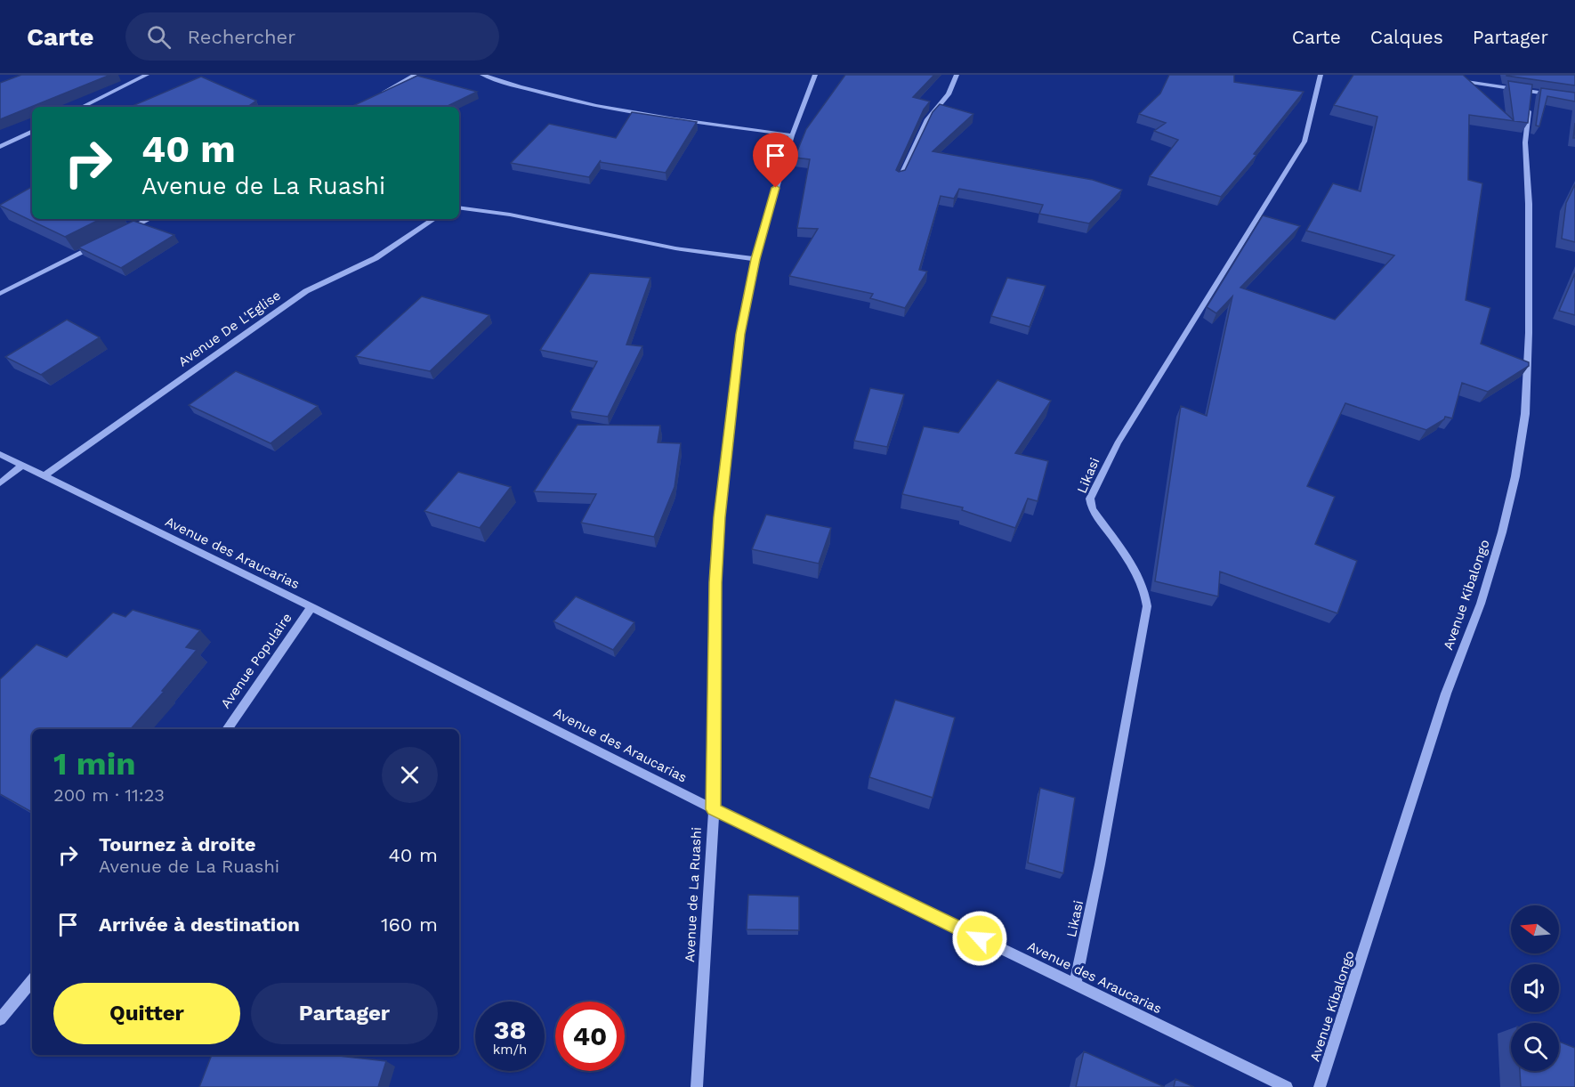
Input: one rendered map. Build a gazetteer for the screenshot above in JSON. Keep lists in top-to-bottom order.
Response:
{
  "streets": {
    "street": [
      "Avenue De L'Eglise",
      "Likasi",
      "Avenue des Araucarias",
      "Avenue Kibalongo",
      "Avenue Populaire",
      "Avenue de La Ruashi"
    ]
  },
  "crossings": [
    ["Avenue De L'Eglise", "Avenue des Araucarias"],
    ["Likasi", "Avenue des Araucarias"],
    ["Avenue des Araucarias", "Avenue Populaire"],
    ["Avenue des Araucarias", "Avenue de La Ruashi"]
  ],
  "north": "left",
  "page": {
    "header": "Carte",
    "search": "Rechercher",
    "nav": ["Carte", "Calques", "Partager"],
    "turn": ["40 m", "Avenue de La Ruashi"],
    "heading": ["1 min", "200 m · 11:23"],
    "list": [
      {
        "name": "Tournez à droite",
        "note": "Avenue de La Ruashi",
        "value": "40 m"
      },
      {
        "name": "Arrivée à destination",
        "value": "160 m"
      }
    ],
    "buttons": ["Quitter", "Partager"],
    "speed": "38 km/h",
    "limit": "40"
  }
}
